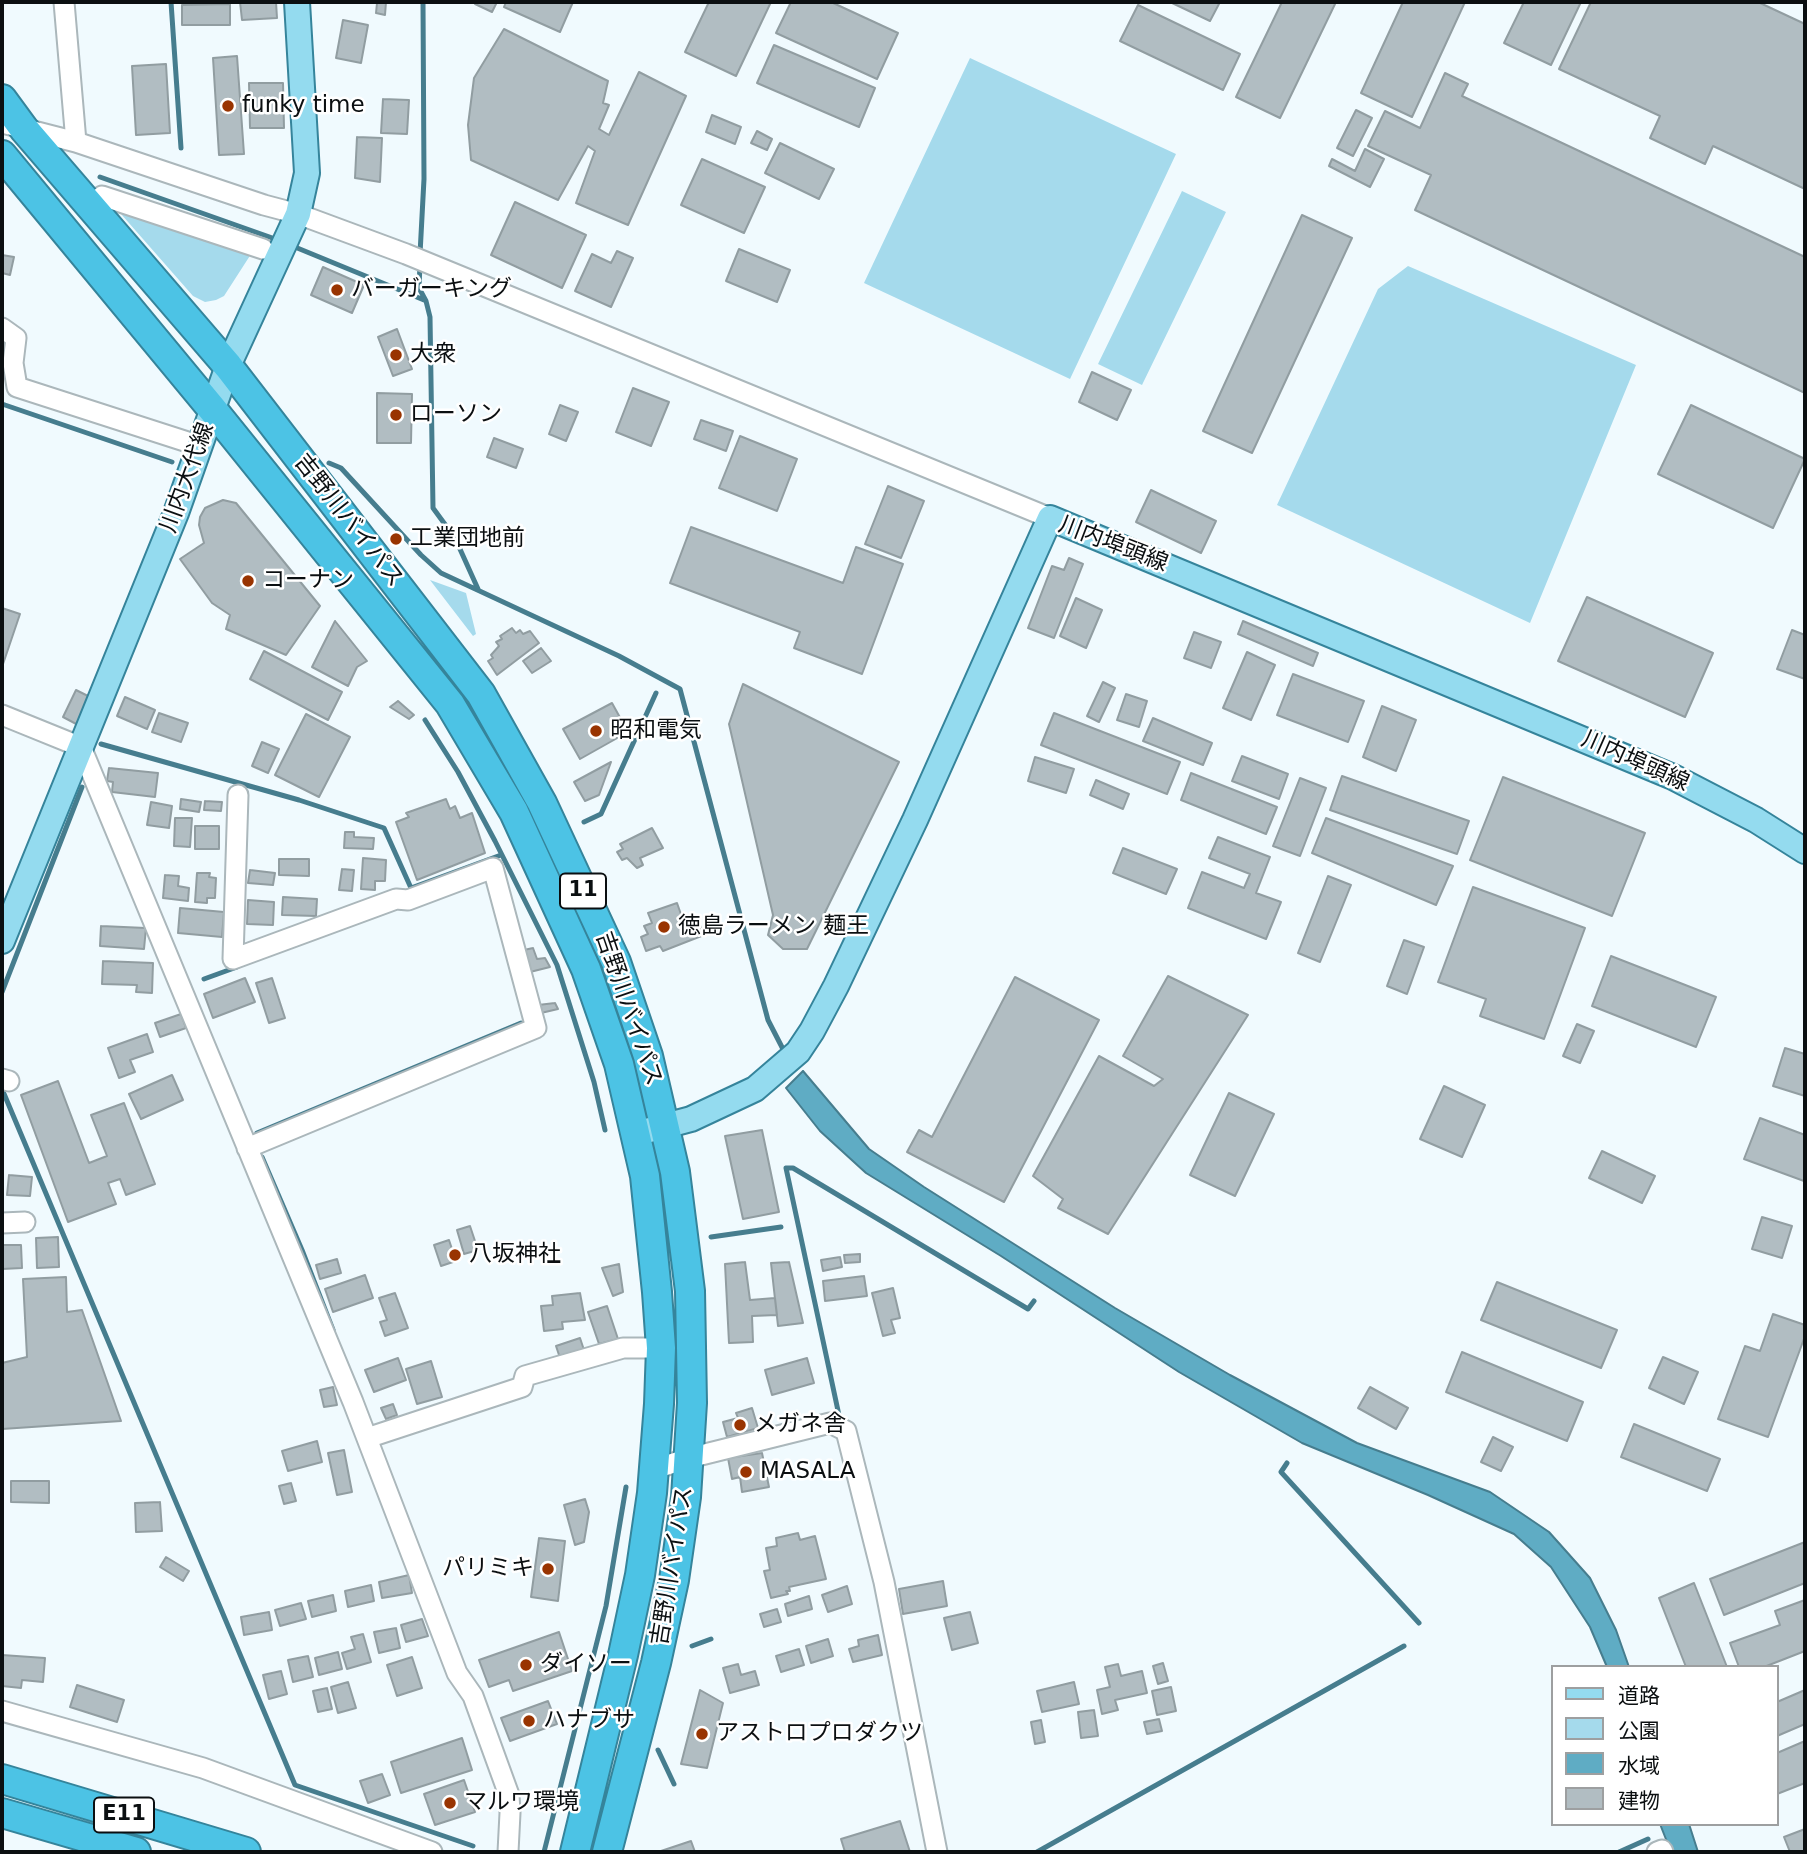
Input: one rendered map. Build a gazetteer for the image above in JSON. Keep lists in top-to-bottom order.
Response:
{
  "streets": {
    "highway": ["吉野川バイパス", "11", "E11"],
    "main road": ["川内大代線", "川内埠頭線"]
  },
  "crossings": [
    ["川内大代線", "吉野川バイパス"],
    ["吉野川バイパス", "川内埠頭線"]
  ],
  "places": [
    "funky time",
    "バーガーキング",
    "大衆",
    "ローソン",
    "工業団地前",
    "コーナン",
    "昭和電気",
    "徳島ラーメン 麺王",
    "八坂神社",
    "メガネ舎",
    "MASALA",
    "パリミキ",
    "ダイソー",
    "ハナブサ",
    "アストロプロダクツ",
    "マルワ環境"
  ],
  "legend": [
    "道路",
    "公園",
    "水域",
    "建物"
  ]
}
